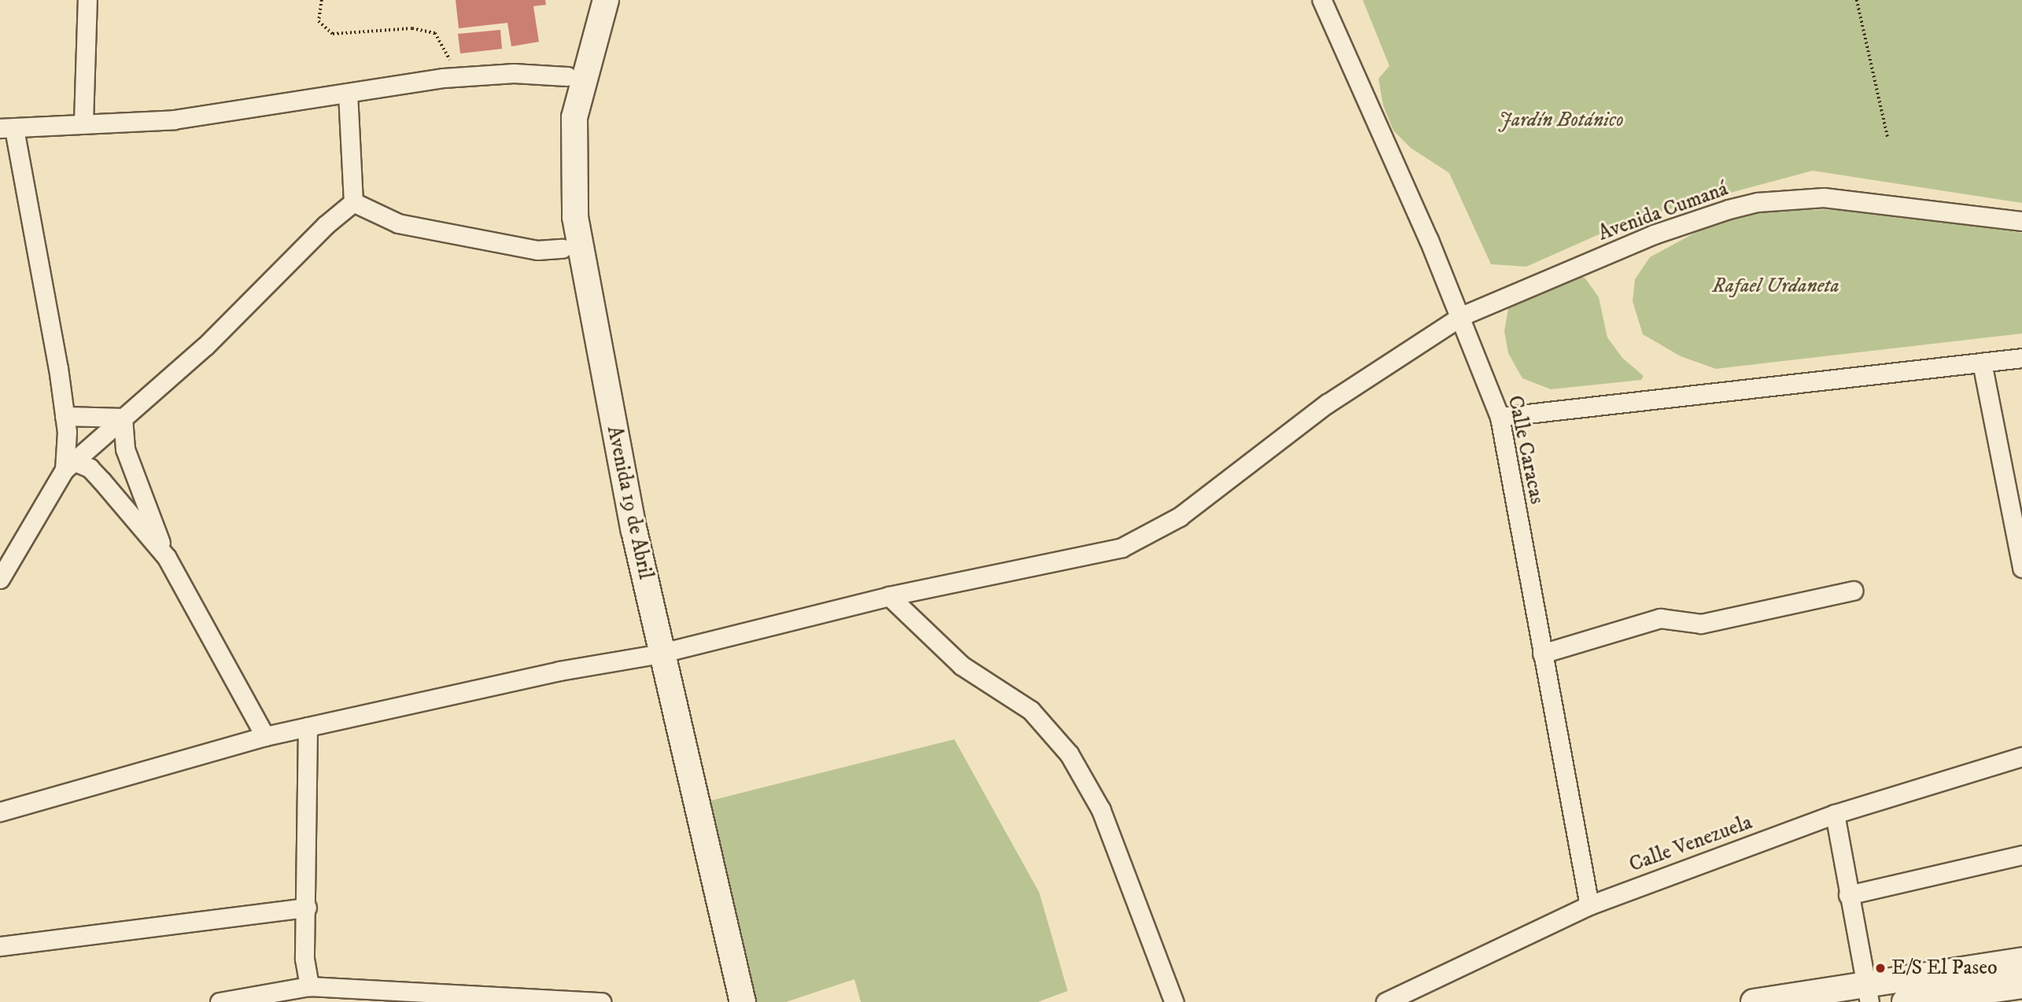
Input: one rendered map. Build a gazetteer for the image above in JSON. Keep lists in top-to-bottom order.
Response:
{
  "streets": {
    "street": [
      "Avenida Cumaná",
      "Calle Caracas",
      "Avenida 19 de Abril",
      "Calle Venezuela"
    ]
  },
  "crossings": [
    ["Avenida Cumaná", "Calle Caracas"],
    ["Avenida Cumaná", "Avenida 19 de Abril"],
    ["Calle Caracas", "Calle Venezuela"]
  ],
  "parks": ["Jardín Botánico", "Rafael Urdaneta"],
  "places": ["E/S El Paseo"]
}
